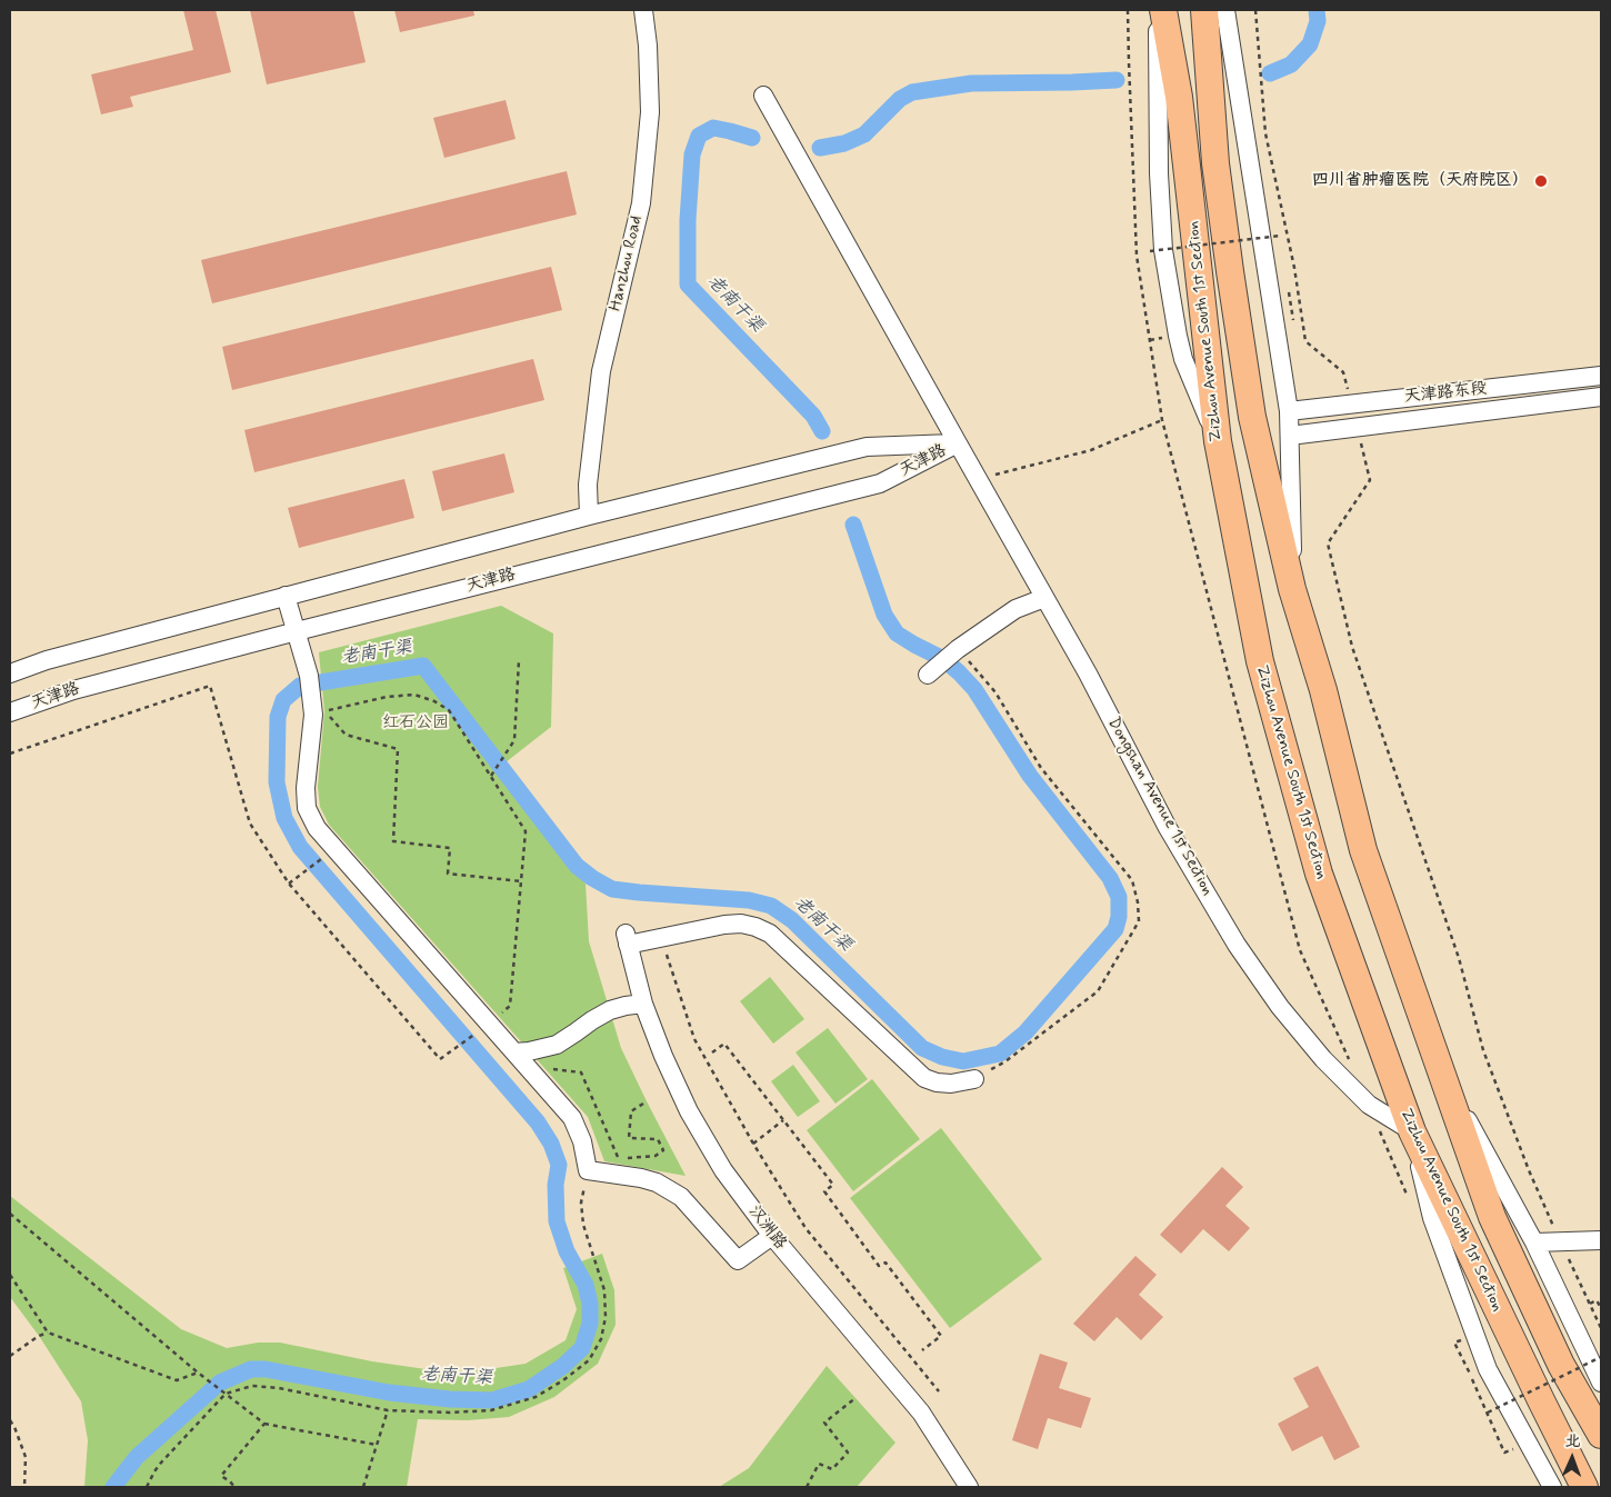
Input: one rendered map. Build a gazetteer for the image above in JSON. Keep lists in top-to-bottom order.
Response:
{
  "streets": {
    "highway": ["Zizhou Avenue South 1st Section"],
    "street": [
      "Hanzhou Road",
      "天津路东段",
      "天津路",
      "Dongshan Avenue 1st Section",
      "汉洲路"
    ]
  },
  "crossings": [
    ["Hanzhou Road", "天津路"],
    ["Zizhou Avenue South 1st Section", "Dongshan Avenue 1st Section"],
    ["天津路", "Dongshan Avenue 1st Section"]
  ],
  "water": ["老南干渠"],
  "parks": ["红石公园"],
  "places": ["四川省肿瘤医院（天府院区）"],
  "north": "top"
}
